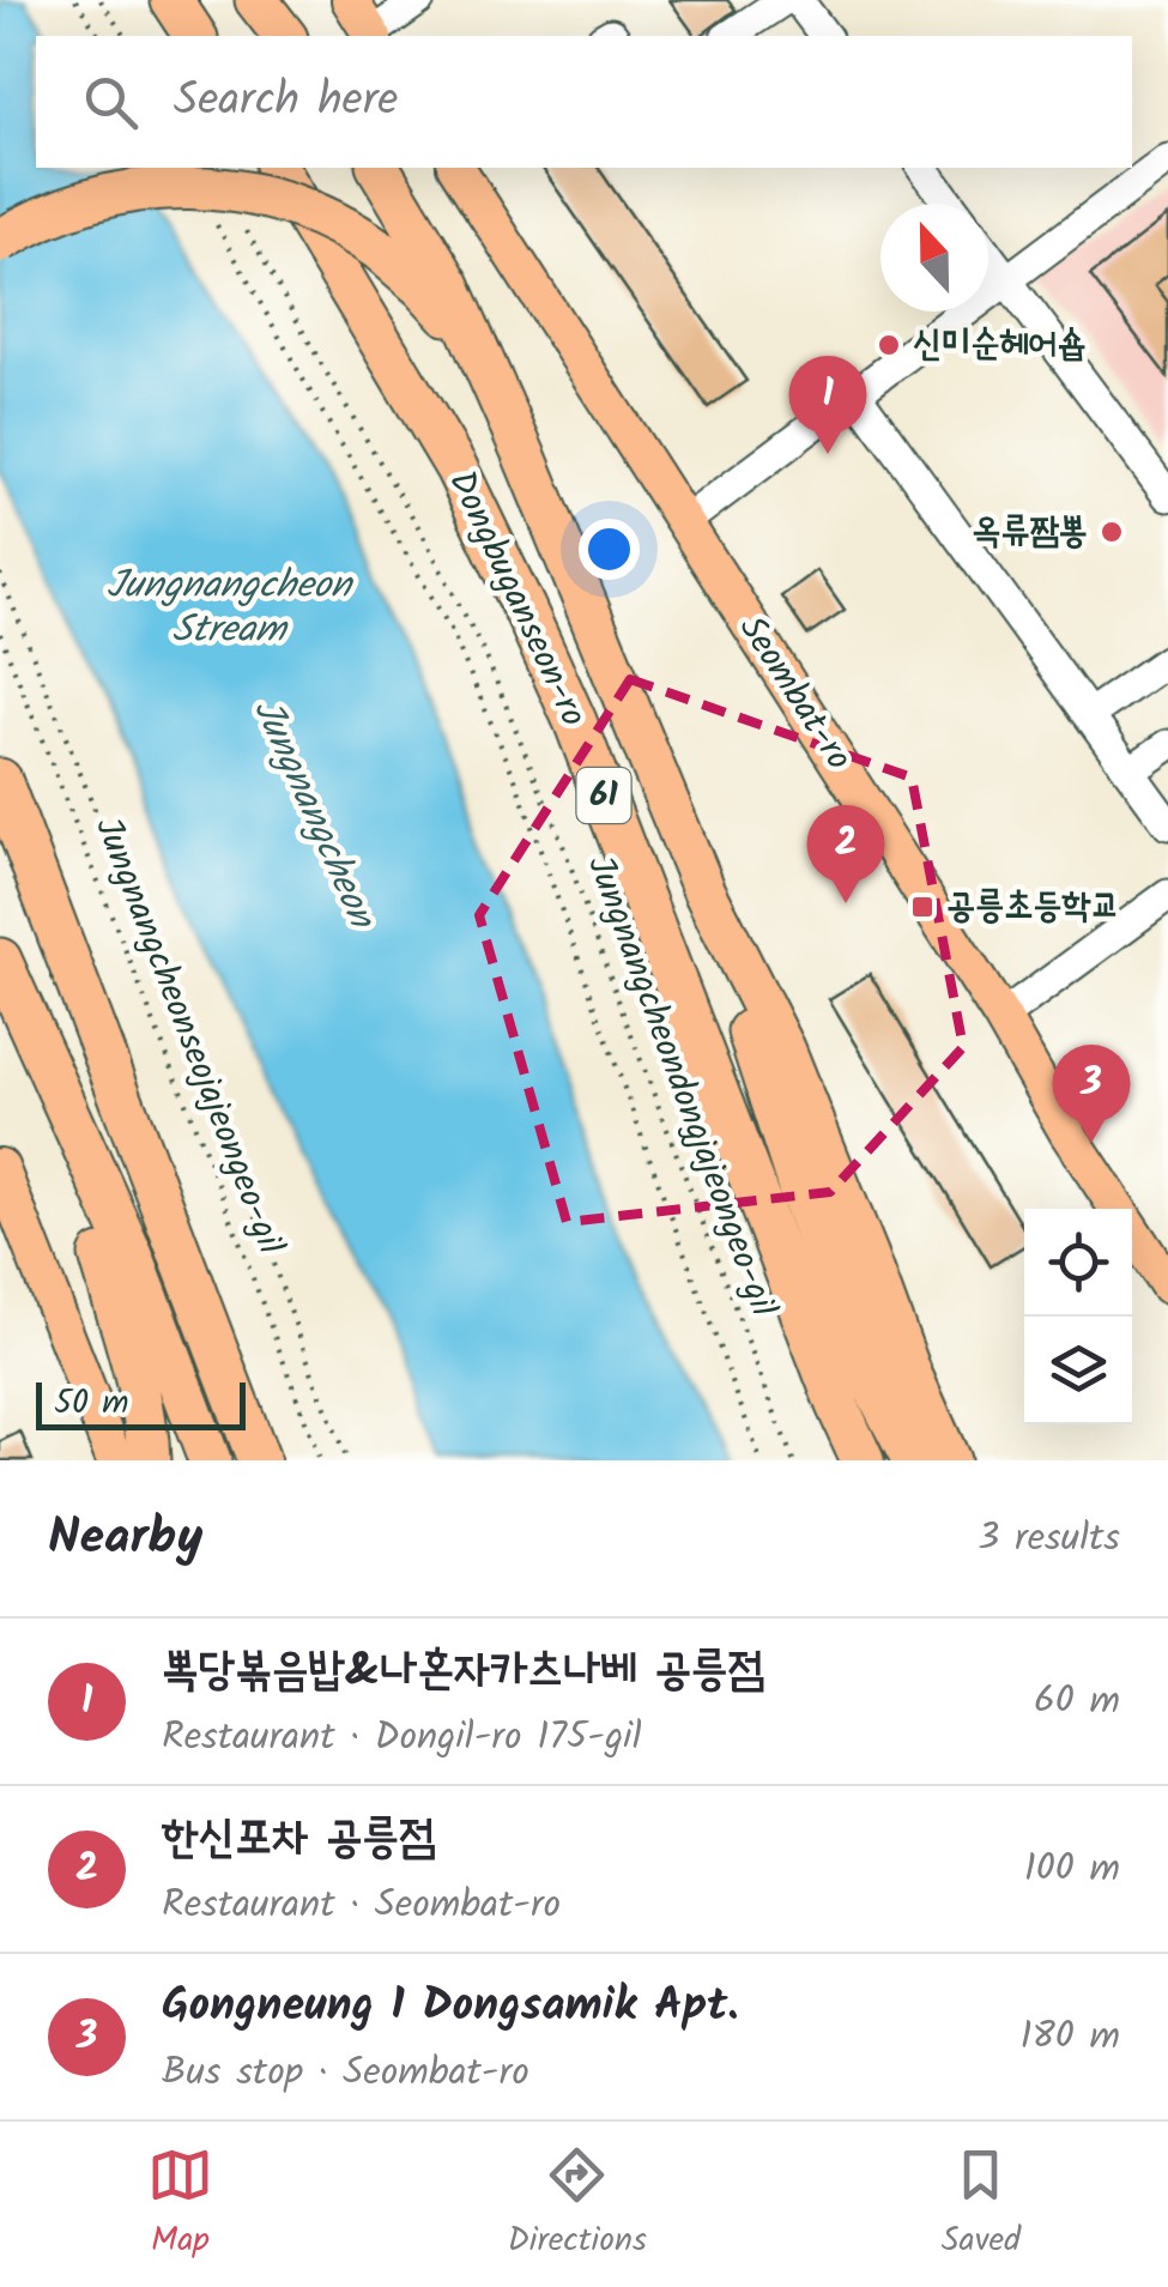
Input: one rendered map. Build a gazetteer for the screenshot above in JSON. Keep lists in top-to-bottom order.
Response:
{
  "streets": {
    "highway": ["Dongbuganseon-ro", "61"],
    "main road": ["Seombat-ro"],
    "path": ["Jungnangcheonseojajeongeo-gil", "Jungnangcheondongjajeongeo-gil"]
  },
  "water": ["Jungnangcheon Stream", "Jungnangcheon"],
  "places": {
    "other": ["신미순헤어숍", "옥류짬뽕"],
    "transit": ["공릉초등학교"]
  },
  "scale_bar": "50 m",
  "north": "top",
  "page": {
    "search": "Search here",
    "pins": ["1", "2", "3"],
    "scale": "50 m",
    "heading": ["Nearby", "3 results"],
    "list": [
      {
        "mark": "1",
        "name": "뽁당볶음밥&나혼자카츠나베 공릉점",
        "note": "Restaurant · Dongil-ro 175-gil",
        "value": "60 m"
      },
      {
        "mark": "2",
        "name": "한신포차 공릉점",
        "note": "Restaurant · Seombat-ro",
        "value": "100 m"
      },
      {
        "mark": "3",
        "name": "Gongneung 1 Dongsamik Apt.",
        "note": "Bus stop · Seombat-ro",
        "value": "180 m"
      }
    ],
    "nav": ["Map", "Directions", "Saved"]
  }
}
